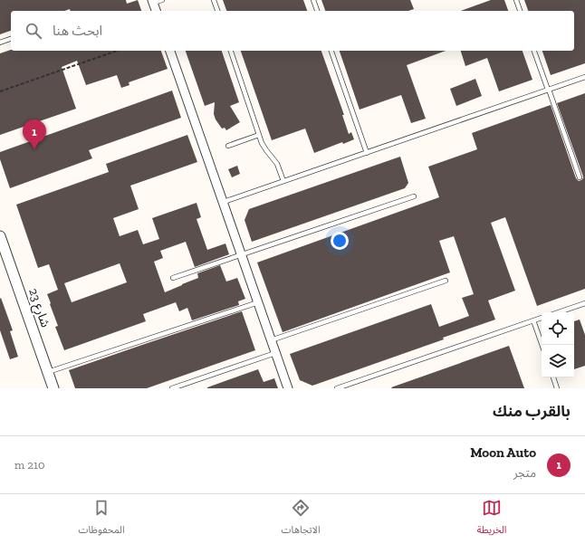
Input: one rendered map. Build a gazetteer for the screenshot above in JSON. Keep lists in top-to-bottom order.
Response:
{
  "streets": {
    "street": ["شارع 23"]
  },
  "page": {
    "search": "ابحث هنا",
    "pins": "1",
    "heading": "بالقرب منك",
    "list": [
      {
        "mark": "1",
        "name": "Moon Auto",
        "note": "متجر",
        "value": "210 m"
      }
    ],
    "nav": ["الخريطة", "الاتجاهات", "المحفوظات"]
  }
}
